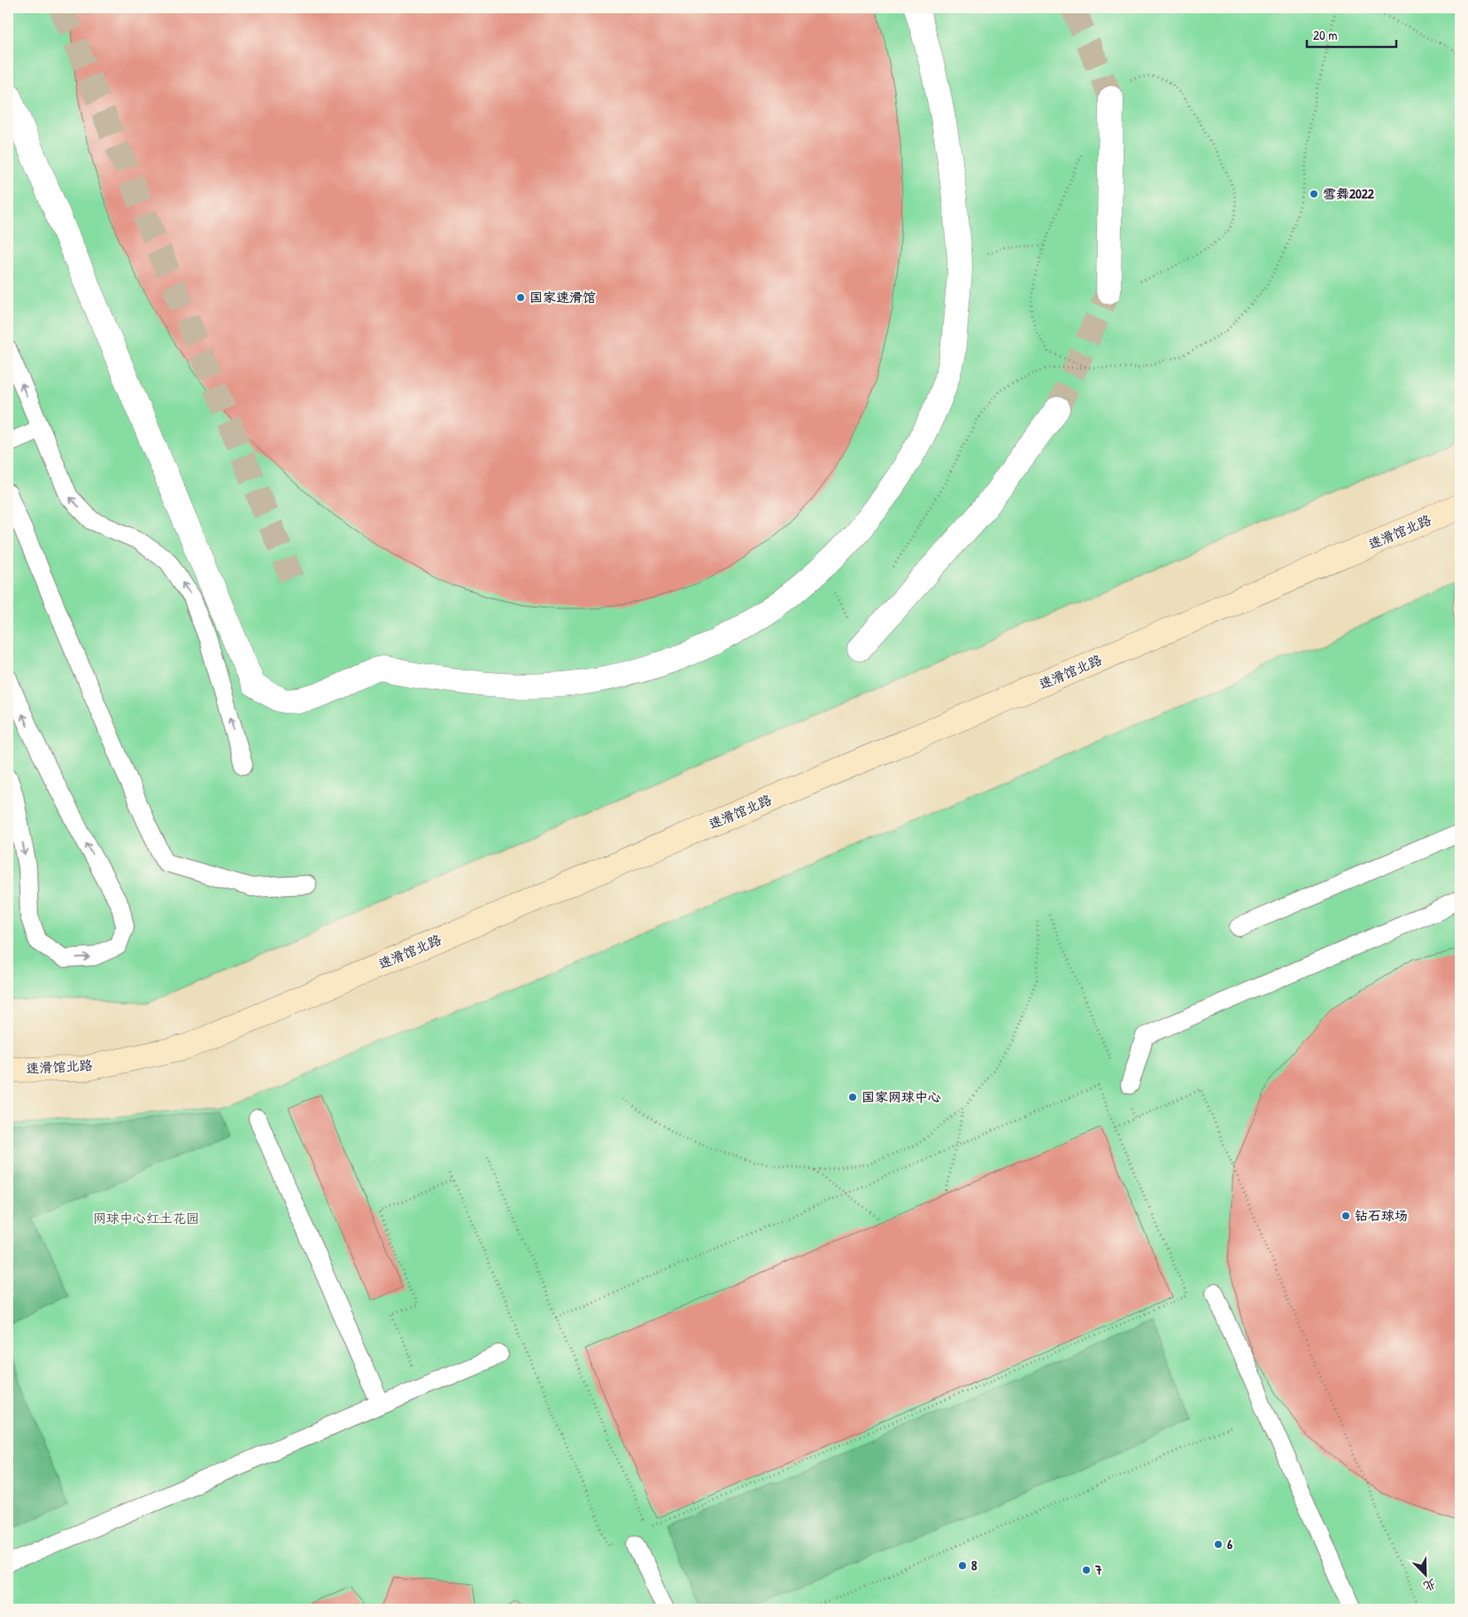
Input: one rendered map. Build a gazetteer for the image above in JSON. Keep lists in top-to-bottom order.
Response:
{
  "streets": {
    "street": ["速滑馆北路"]
  },
  "parks": ["网球中心红土花园"],
  "places": [
    "雪舞2022",
    "国家速滑馆",
    "国家网球中心",
    "钻石球场",
    "6",
    "8",
    "7"
  ],
  "scale_bar": "20 m",
  "north": "bottom right"
}
